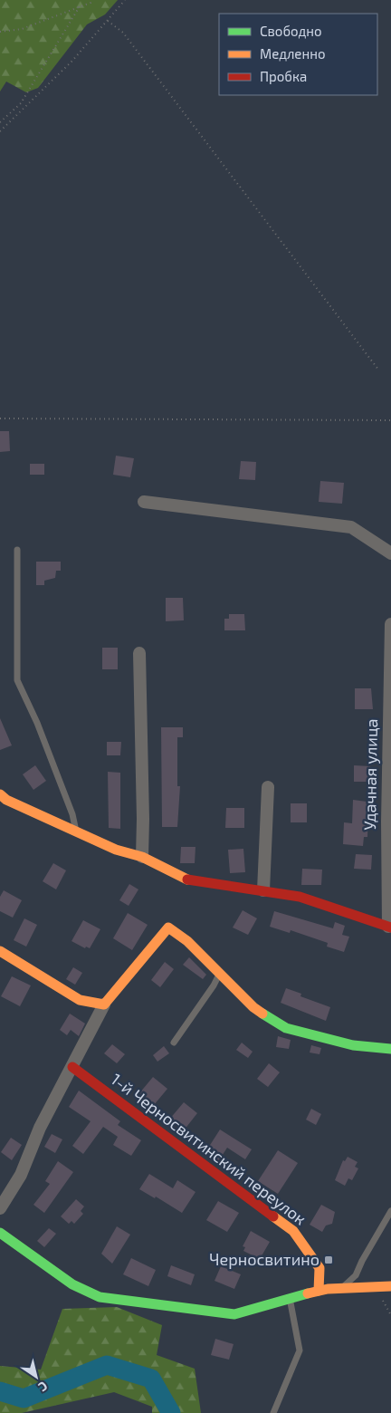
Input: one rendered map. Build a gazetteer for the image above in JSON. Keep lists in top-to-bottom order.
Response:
{
  "streets": {
    "street": ["Удачная улица", "1-й Черносвитинский переулок"]
  },
  "places": {
    "transit": ["Черносвитино"]
  },
  "legend": ["Свободно", "Медленно", "Пробка"],
  "north": "bottom right"
}
